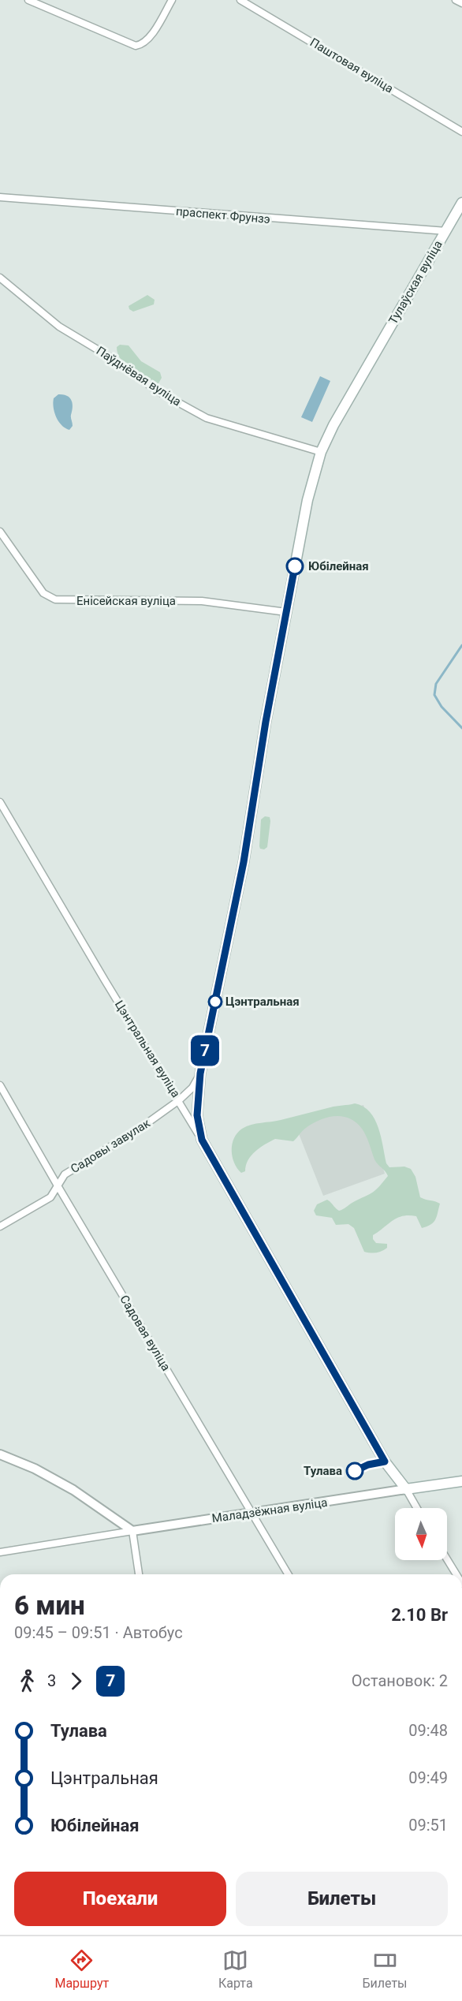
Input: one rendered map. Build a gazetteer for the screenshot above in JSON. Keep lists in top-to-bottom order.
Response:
{
  "streets": {
    "main road": ["Тулаўская вуліца", "Цэнтральная вуліца"],
    "street": [
      "Паштовая вуліца",
      "праспект Фрунзэ",
      "Паўднёвая вуліца",
      "Енісейская вуліца",
      "Садовы завулак",
      "Садовая вуліца",
      "Маладзёжная вуліца"
    ]
  },
  "crossings": [
    ["праспект Фрунзэ", "Тулаўская вуліца"],
    ["Тулаўская вуліца", "Паўднёвая вуліца"],
    ["Тулаўская вуліца", "Енісейская вуліца"],
    ["Тулаўская вуліца", "Цэнтральная вуліца"],
    ["Тулаўская вуліца", "Садовы завулак"],
    ["Цэнтральная вуліца", "Садовы завулак"],
    ["Цэнтральная вуліца", "Маладзёжная вуліца"],
    ["Садовы завулак", "Садовая вуліца"],
    ["Садовая вуліца", "Маладзёжная вуліца"]
  ],
  "places": ["Юбілейная", "Цэнтральная", "Тулава"],
  "lines": ["bus line 7"],
  "north": "bottom",
  "page": {
    "on_map": "7",
    "heading": ["6 мин", "09:45 – 09:51 · Автобус", "2.10 Br"],
    "legs": ["3", "7", "Остановок: 2"],
    "list": [
      {
        "name": "Тулава",
        "value": "09:48"
      },
      {
        "name": "Цэнтральная",
        "value": "09:49"
      },
      {
        "name": "Юбілейная",
        "value": "09:51"
      }
    ],
    "buttons": ["Поехали", "Билеты"],
    "tabs": ["Маршрут", "Карта", "Билеты"]
  }
}
